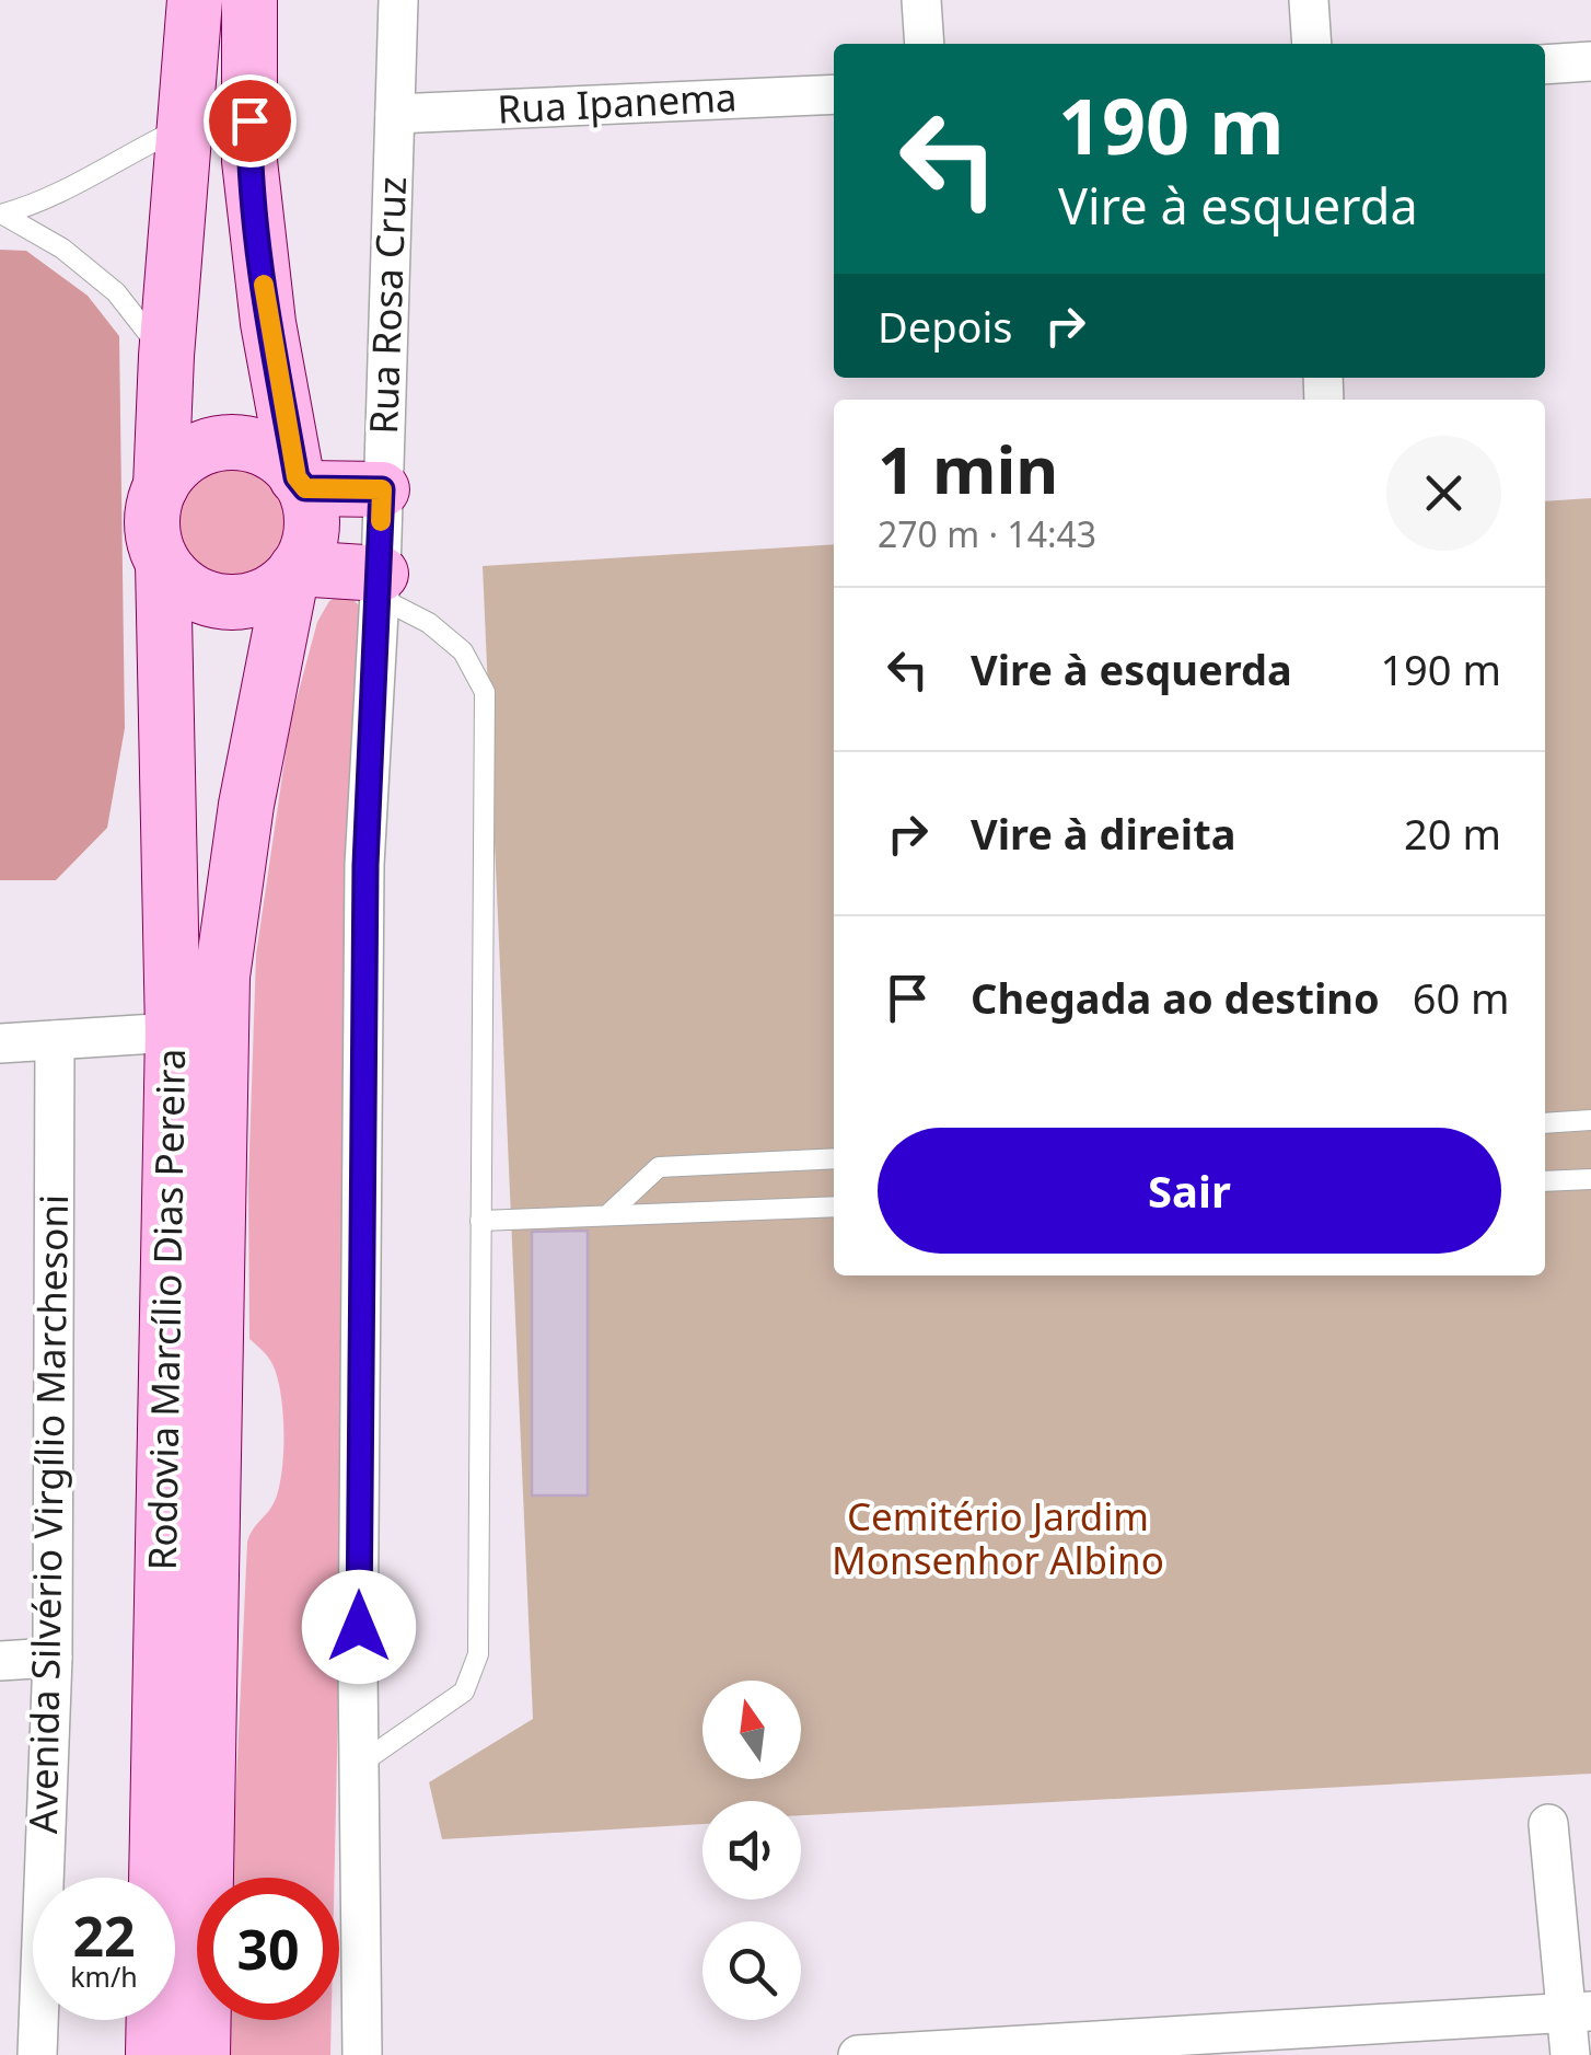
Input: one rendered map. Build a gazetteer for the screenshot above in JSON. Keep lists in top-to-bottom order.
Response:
{
  "streets": {
    "main road": ["Rodovia Marcílio Dias Pereira"],
    "street": ["Rua Ipanema", "Rua Rosa Cruz", "Avenida Silvério Virgílio Marchesoni"]
  },
  "crossings": [
    ["Rua Ipanema", "Rua Rosa Cruz"]
  ],
  "parks": ["Cemitério Jardim Monsenhor Albino"],
  "north": "top",
  "page": {
    "turn": ["190 m", "Vire à esquerda"],
    "then": "Depois",
    "heading": ["1 min", "270 m · 14:43"],
    "list": [
      {
        "name": "Vire à esquerda",
        "value": "190 m"
      },
      {
        "name": "Vire à direita",
        "value": "20 m"
      },
      {
        "name": "Chegada ao destino",
        "value": "60 m"
      }
    ],
    "buttons": "Sair",
    "speed": "22 km/h",
    "limit": "30"
  }
}
